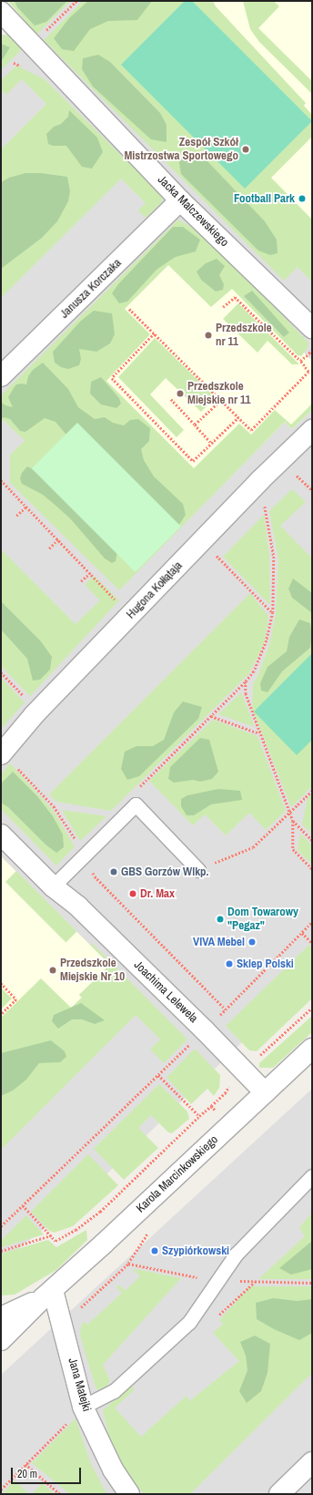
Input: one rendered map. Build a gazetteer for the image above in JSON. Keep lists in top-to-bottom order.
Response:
{
  "streets": {
    "street": [
      "Jacka Malczewskiego",
      "Janusza Korczaka",
      "Hugona Kołłątaja",
      "Joachima Lelewela",
      "Karola Marcinkowskiego",
      "Jana Matejki"
    ]
  },
  "crossings": [
    ["Jacka Malczewskiego", "Janusza Korczaka"],
    ["Joachima Lelewela", "Karola Marcinkowskiego"],
    ["Karola Marcinkowskiego", "Jana Matejki"]
  ],
  "places": [
    "Zespół Szkół Mistrzostwa Sportowego",
    "Football Park",
    "Przedszkole nr 11",
    "Przedszkole Miejskie nr 11",
    "GBS Gorzów Wlkp.",
    "Dr. Max",
    "Dom Towarowy \"Pegaz\"",
    "VIVA Mebel",
    "Sklep Polski",
    "Przedszkole Miejskie Nr 10",
    "Szypiórkowski"
  ],
  "scale_bar": "20 m"
}
